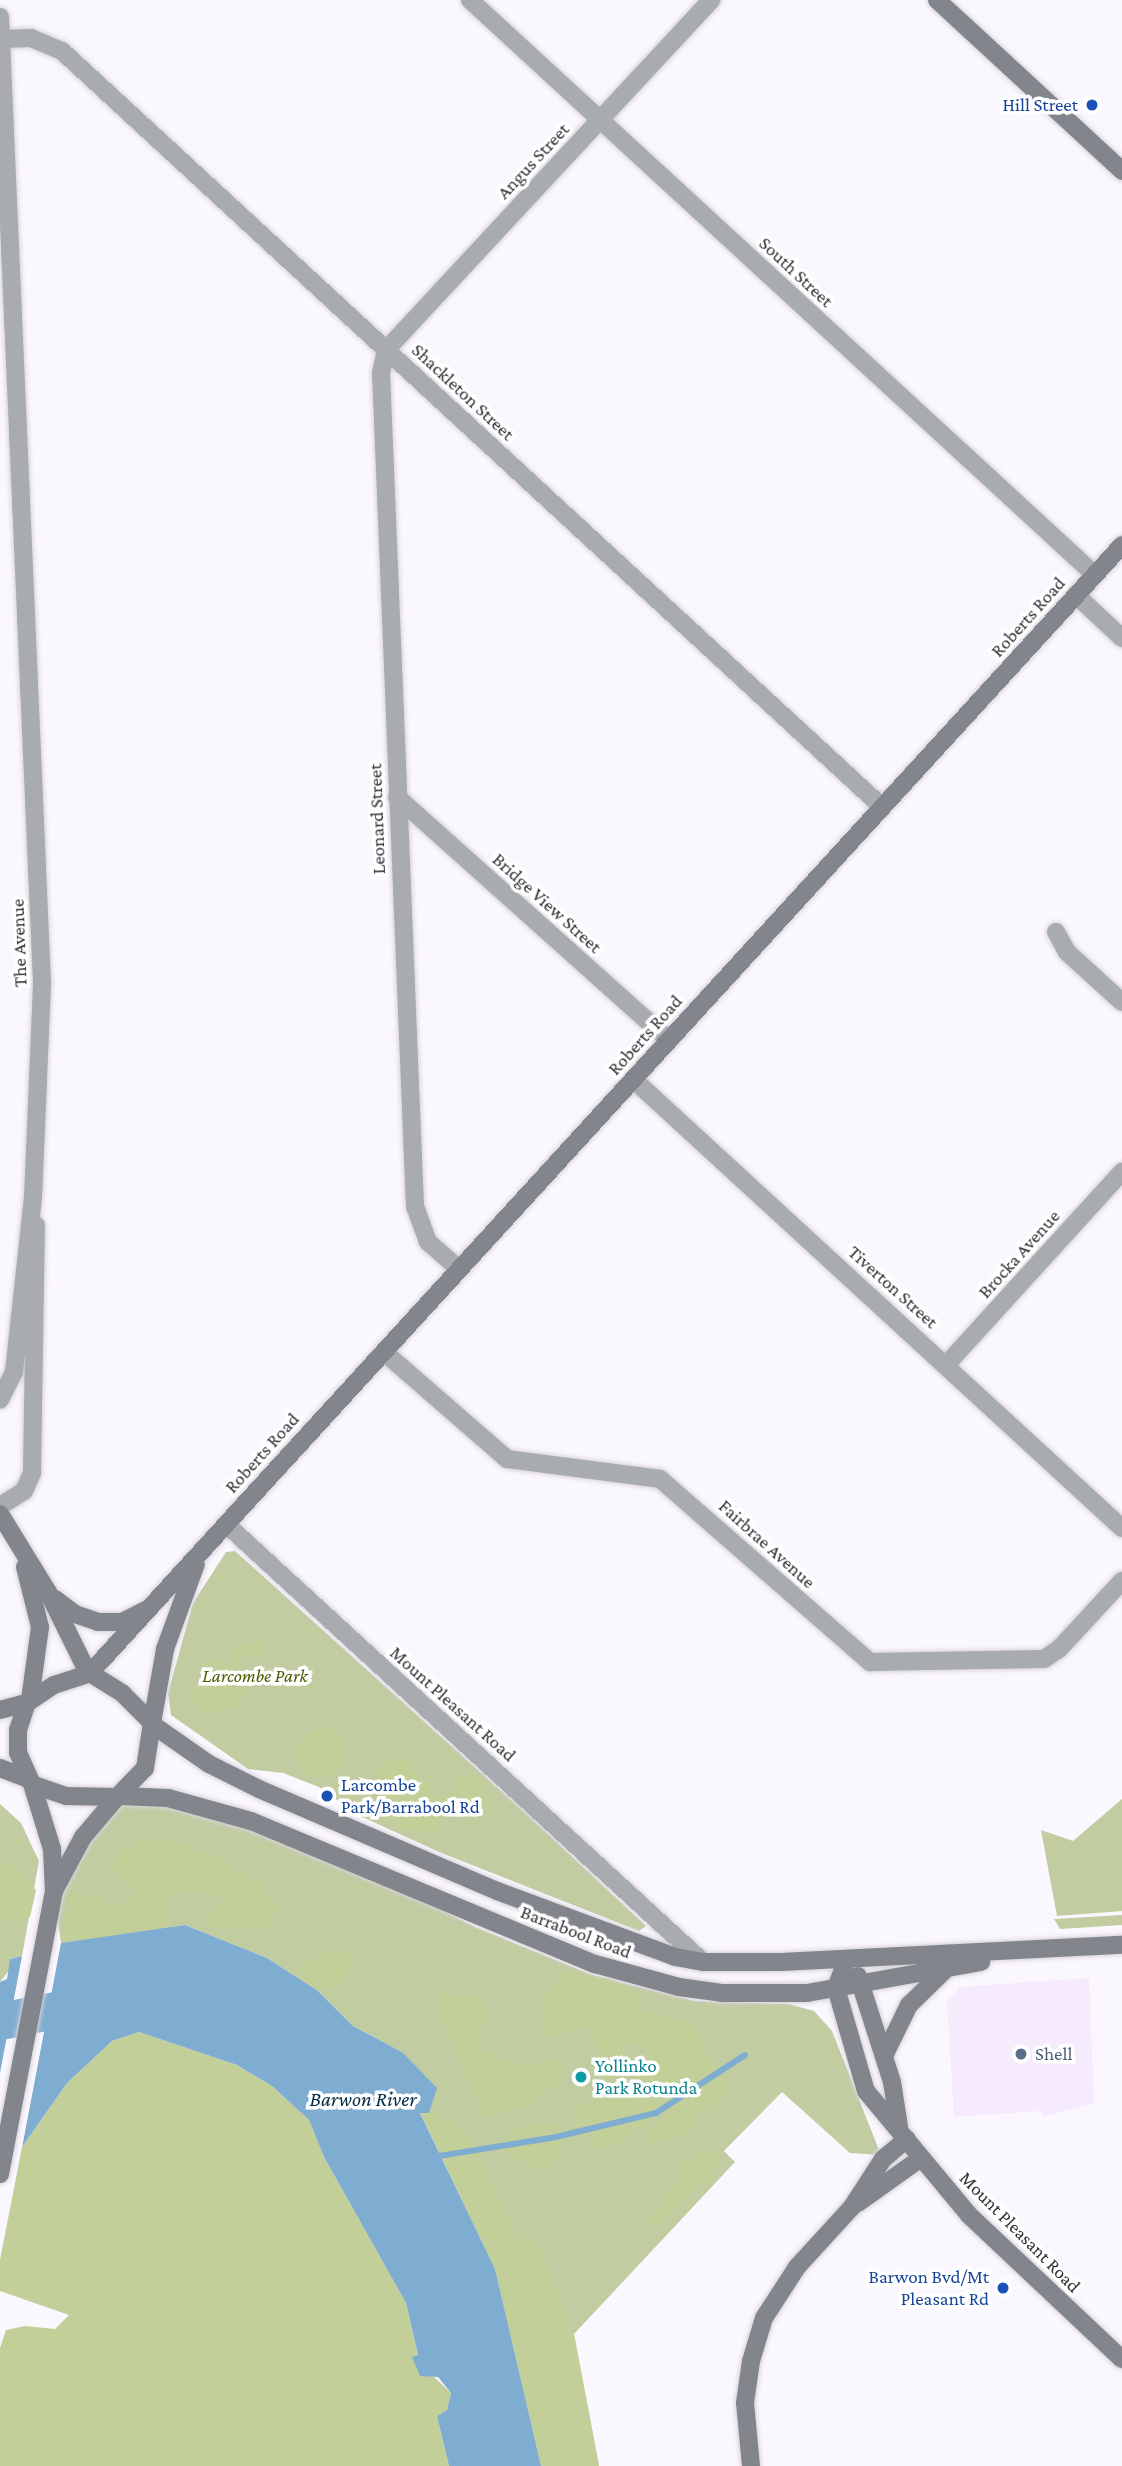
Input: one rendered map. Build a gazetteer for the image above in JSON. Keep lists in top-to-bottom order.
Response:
{
  "streets": {
    "street": [
      "Angus Street",
      "South Street",
      "Shackleton Street",
      "Roberts Road",
      "Leonard Street",
      "Bridge View Street",
      "The Avenue",
      "Brocka Avenue",
      "Tiverton Street",
      "Fairbrae Avenue",
      "Mount Pleasant Road",
      "Barrabool Road"
    ]
  },
  "crossings": [
    ["Angus Street", "South Street"],
    ["Angus Street", "Shackleton Street"],
    ["Angus Street", "Leonard Street"],
    ["South Street", "Roberts Road"],
    ["Shackleton Street", "Roberts Road"],
    ["Shackleton Street", "Leonard Street"],
    ["Shackleton Street", "The Avenue"],
    ["Roberts Road", "Leonard Street"],
    ["Roberts Road", "Bridge View Street"],
    ["Roberts Road", "Tiverton Street"],
    ["Roberts Road", "Fairbrae Avenue"],
    ["Roberts Road", "Mount Pleasant Road"],
    ["Roberts Road", "Barrabool Road"],
    ["Leonard Street", "Bridge View Street"],
    ["Brocka Avenue", "Tiverton Street"],
    ["Mount Pleasant Road", "Barrabool Road"]
  ],
  "water": ["Barwon River"],
  "parks": ["Larcombe Park"],
  "places": [
    "Hill Street",
    "Larcombe Park/Barrabool Rd",
    "Shell",
    "Yollinko Park Rotunda",
    "Barwon Bvd/Mt Pleasant Rd"
  ]
}
